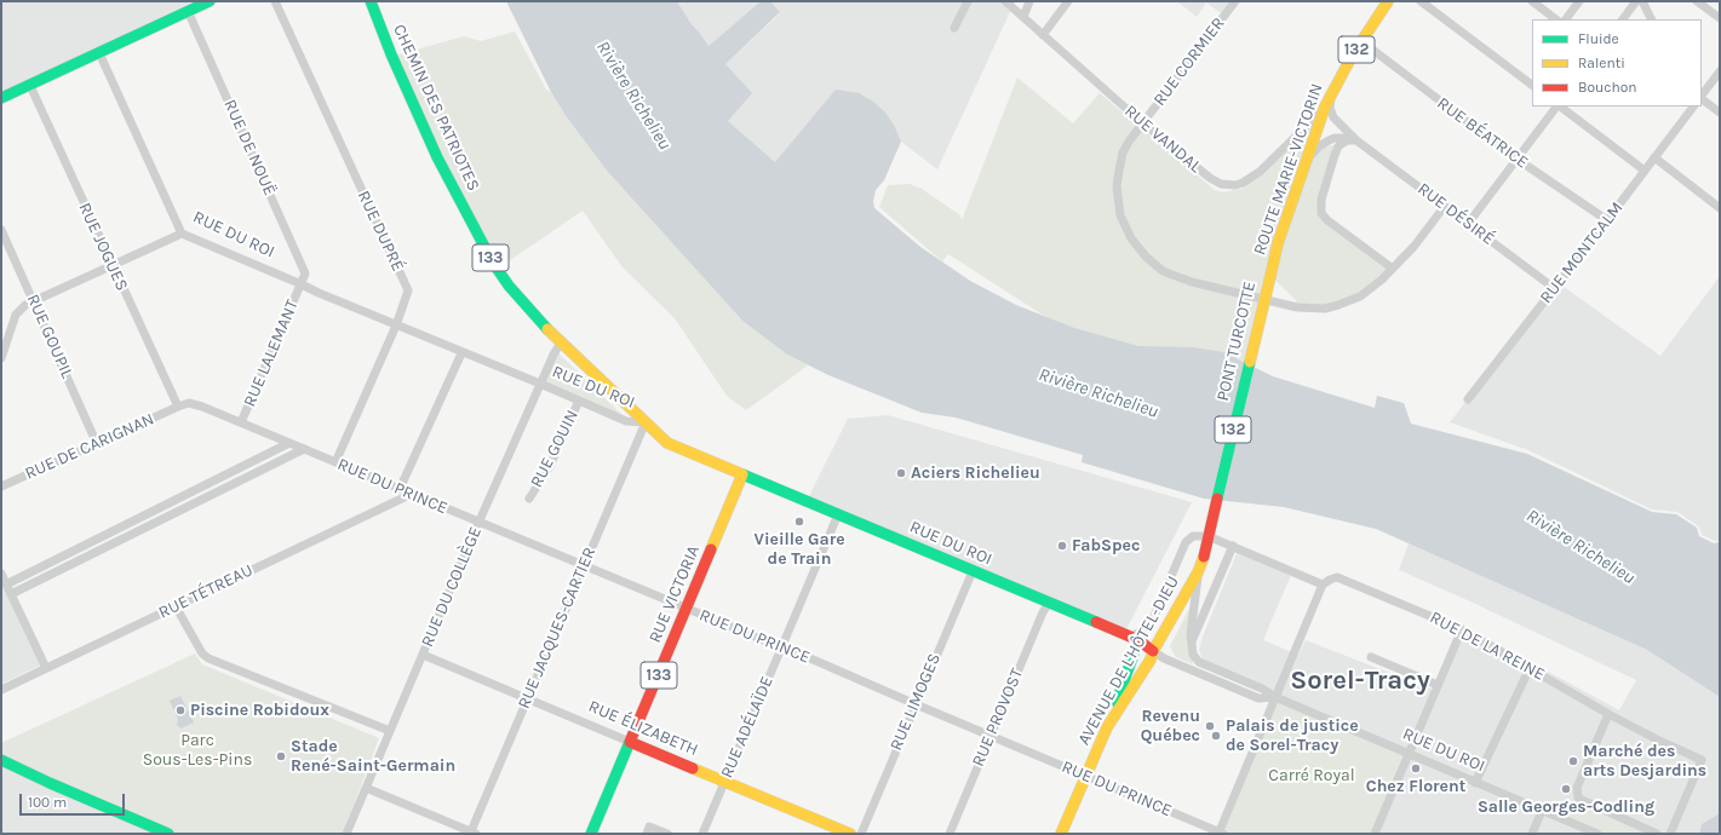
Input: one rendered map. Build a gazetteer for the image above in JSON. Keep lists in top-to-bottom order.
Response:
{
  "streets": {
    "main road": [
      "132",
      "CHEMIN DES PATRIOTES",
      "ROUTE MARIE-VICTORIN",
      "RUE DU ROI",
      "133",
      "PONT TURCOTTE",
      "RUE VICTORIA",
      "AVENUE DE L'HÔTEL-DIEU",
      "RUE ÉLIZABETH"
    ],
    "street": [
      "RUE CORMIER",
      "RUE BÉATRICE",
      "RUE VANDAL",
      "RUE DE NOUË",
      "RUE DÉSIRÉ",
      "RUE DUPRÉ",
      "RUE JOGUES",
      "RUE MONTCALM",
      "RUE GOUPIL",
      "RUE LALEMANT",
      "RUE DE CARIGNAN",
      "RUE GOUIN",
      "RUE DU PRINCE",
      "RUE DU COLLÈGE",
      "RUE TÉTREAU",
      "RUE JACQUES-CARTIER",
      "RUE DE LA REINE",
      "RUE LIMOGES",
      "RUE PROVOST",
      "RUE ADÉLAÏDE"
    ]
  },
  "crossings": [
    ["RUE CORMIER", "RUE VANDAL"],
    ["RUE CORMIER", "RUE DÉSIRÉ"],
    ["CHEMIN DES PATRIOTES", "RUE DU ROI"],
    ["CHEMIN DES PATRIOTES", "RUE DU COLLÈGE"],
    ["CHEMIN DES PATRIOTES", "RUE JACQUES-CARTIER"],
    ["RUE BÉATRICE", "ROUTE MARIE-VICTORIN"],
    ["RUE BÉATRICE", "RUE MONTCALM"],
    ["RUE VANDAL", "ROUTE MARIE-VICTORIN"],
    ["RUE DE NOUË", "RUE DU ROI"],
    ["RUE DE NOUË", "RUE LALEMANT"],
    ["ROUTE MARIE-VICTORIN", "RUE DÉSIRÉ"],
    ["ROUTE MARIE-VICTORIN", "PONT TURCOTTE"],
    ["RUE DÉSIRÉ", "RUE MONTCALM"],
    ["RUE DUPRÉ", "RUE DU ROI"],
    ["RUE DUPRÉ", "RUE DU PRINCE"],
    ["RUE DU ROI", "RUE LALEMANT"],
    ["RUE DU ROI", "RUE GOUIN"],
    ["RUE DU ROI", "RUE DU COLLÈGE"],
    ["RUE DU ROI", "RUE VICTORIA"],
    ["RUE DU ROI", "RUE JACQUES-CARTIER"],
    ["RUE DU ROI", "AVENUE DE L'HÔTEL-DIEU"],
    ["RUE DU ROI", "RUE LIMOGES"],
    ["RUE DU ROI", "RUE PROVOST"],
    ["RUE DU ROI", "RUE ADÉLAÏDE"],
    ["RUE JOGUES", "RUE DE CARIGNAN"],
    ["RUE JOGUES", "RUE DU PRINCE"],
    ["RUE GOUPIL", "RUE DE CARIGNAN"],
    ["PONT TURCOTTE", "AVENUE DE L'HÔTEL-DIEU"],
    ["RUE LALEMANT", "RUE DU PRINCE"],
    ["RUE DE CARIGNAN", "RUE DU PRINCE"],
    ["RUE DU PRINCE", "RUE DU COLLÈGE"],
    ["RUE DU PRINCE", "RUE TÉTREAU"],
    ["RUE DU PRINCE", "RUE VICTORIA"],
    ["RUE DU PRINCE", "RUE JACQUES-CARTIER"],
    ["RUE DU PRINCE", "AVENUE DE L'HÔTEL-DIEU"],
    ["RUE DU PRINCE", "RUE LIMOGES"],
    ["RUE DU PRINCE", "RUE PROVOST"],
    ["RUE DU PRINCE", "RUE ADÉLAÏDE"],
    ["RUE DU COLLÈGE", "RUE ÉLIZABETH"],
    ["RUE VICTORIA", "RUE ÉLIZABETH"],
    ["RUE JACQUES-CARTIER", "RUE ÉLIZABETH"],
    ["RUE ADÉLAÏDE", "RUE ÉLIZABETH"]
  ],
  "districts": ["Sorel-Tracy"],
  "water": ["Rivière Richelieu"],
  "parks": ["Parc Sous-Les-Pins", "Carré Royal"],
  "places": [
    "Aciers Richelieu",
    "Vieille Gare de Train",
    "FabSpec",
    "Piscine Robidoux",
    "Revenu Québec",
    "Palais de justice de Sorel-Tracy",
    "Stade René-Saint-Germain",
    "Marché des arts Desjardins",
    "Chez Florent",
    "Salle Georges-Codling"
  ],
  "legend": ["Fluide", "Ralenti", "Bouchon"],
  "scale_bar": "100 m"
}
